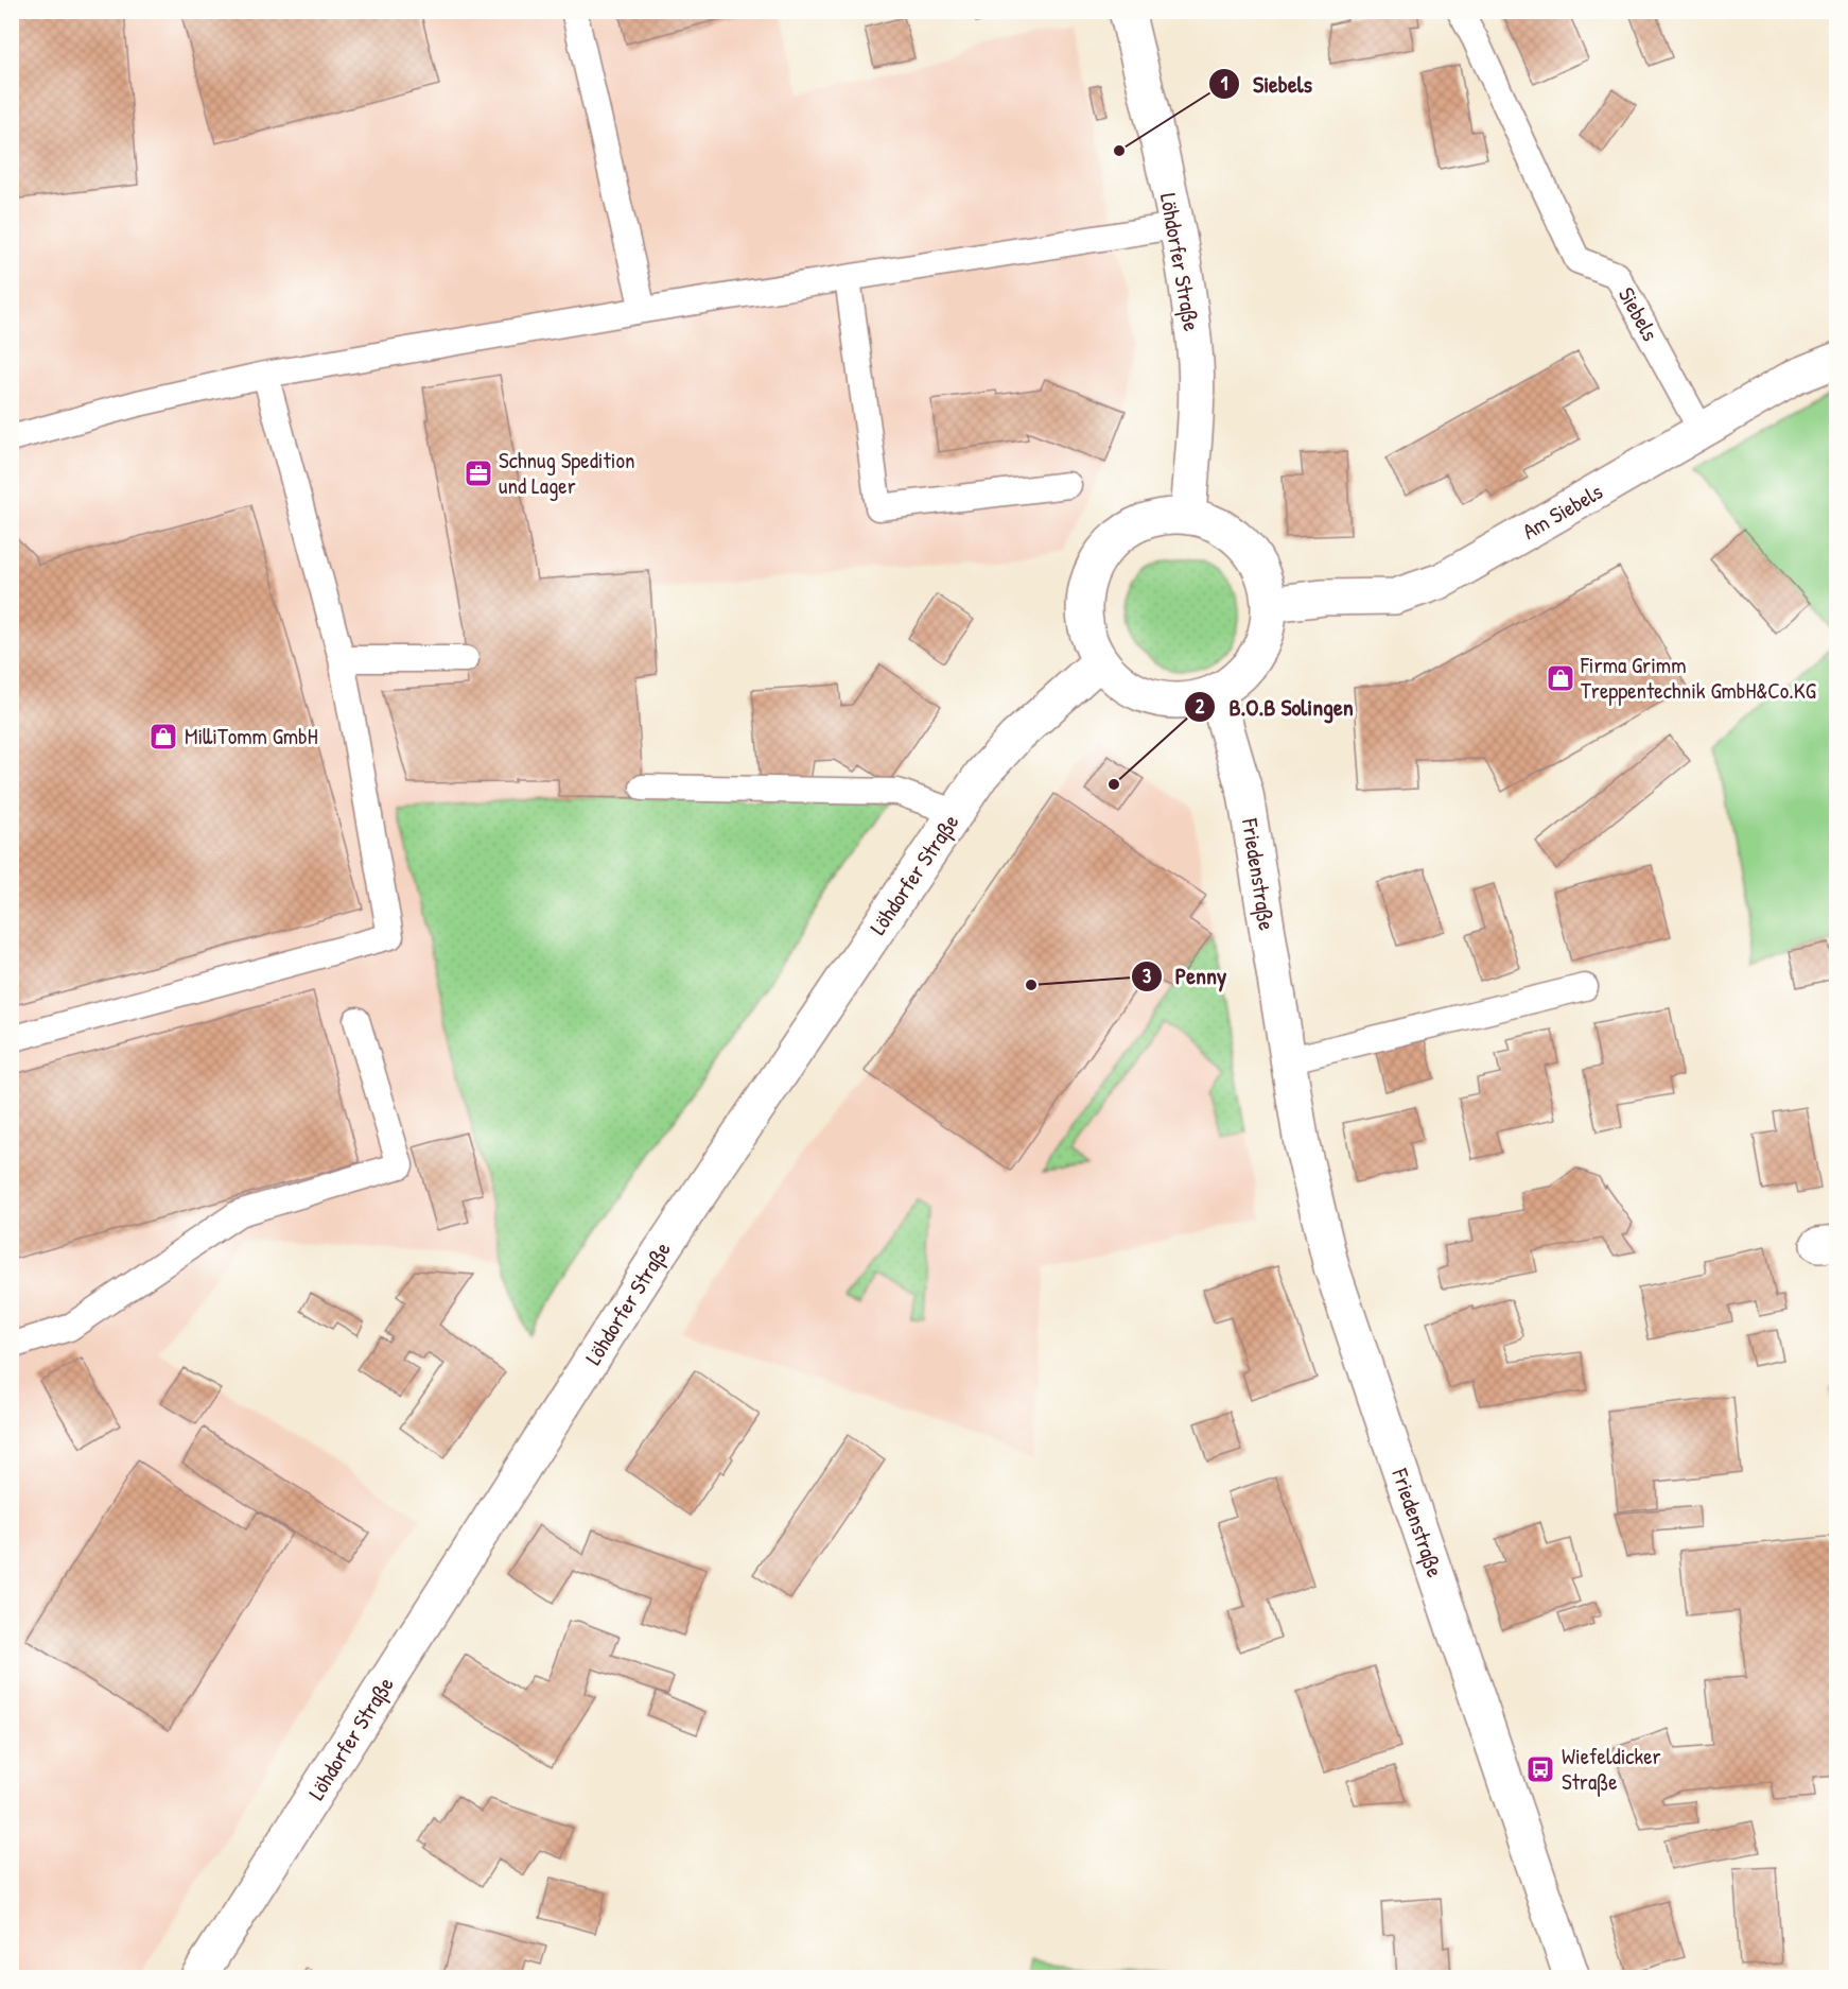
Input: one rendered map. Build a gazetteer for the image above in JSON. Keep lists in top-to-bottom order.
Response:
{
  "streets": {
    "main road": ["Löhdorfer Straße", "Am Siebels", "Friedenstraße"],
    "lane": ["Siebels"]
  },
  "crossings": [
    ["Löhdorfer Straße", "Am Siebels"],
    ["Löhdorfer Straße", "Friedenstraße"],
    ["Siebels", "Am Siebels"],
    ["Am Siebels", "Friedenstraße"]
  ],
  "places": {
    "other": ["Siebels", "B.O.B Solingen", "Penny"],
    "office": ["Schnug Spedition und Lager"],
    "shop": ["Firma Grimm Treppentechnik GmbH&Co.KG", "MilliTomm GmbH"],
    "bus stop": ["Wiefeldicker Straße"]
  }
}
